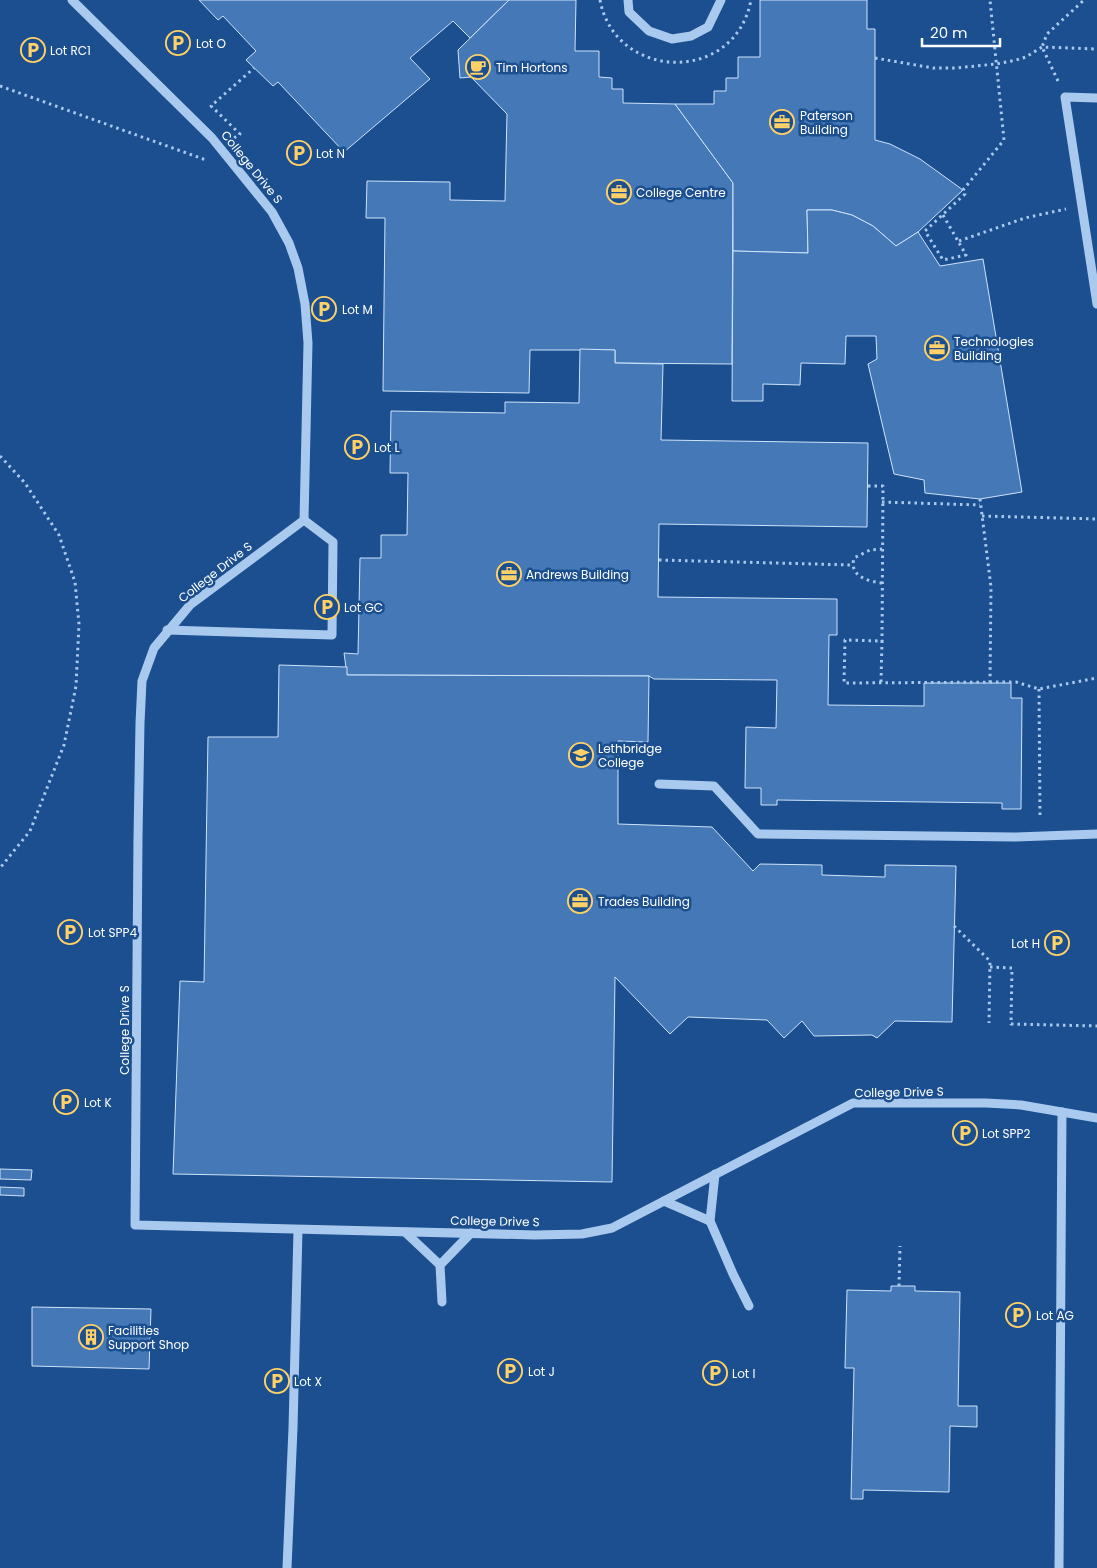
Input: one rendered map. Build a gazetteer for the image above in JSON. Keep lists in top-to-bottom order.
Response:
{
  "streets": {
    "street": ["College Drive S"]
  },
  "places": {
    "parking": [
      "Lot O",
      "Lot RC1",
      "Lot N",
      "Lot M",
      "Lot L",
      "Lot GC",
      "Lot SPP4",
      "Lot H",
      "Lot K",
      "Lot SPP2",
      "Lot AG",
      "Lot J",
      "Lot I",
      "Lot X"
    ],
    "cafe": ["Tim Hortons"],
    "office": [
      "Paterson Building",
      "College Centre",
      "Technologies Building",
      "Andrews Building",
      "Trades Building"
    ],
    "school or university": ["Lethbridge College"],
    "building": ["Facilities Support Shop"]
  },
  "scale_bar": "20 m"
}
